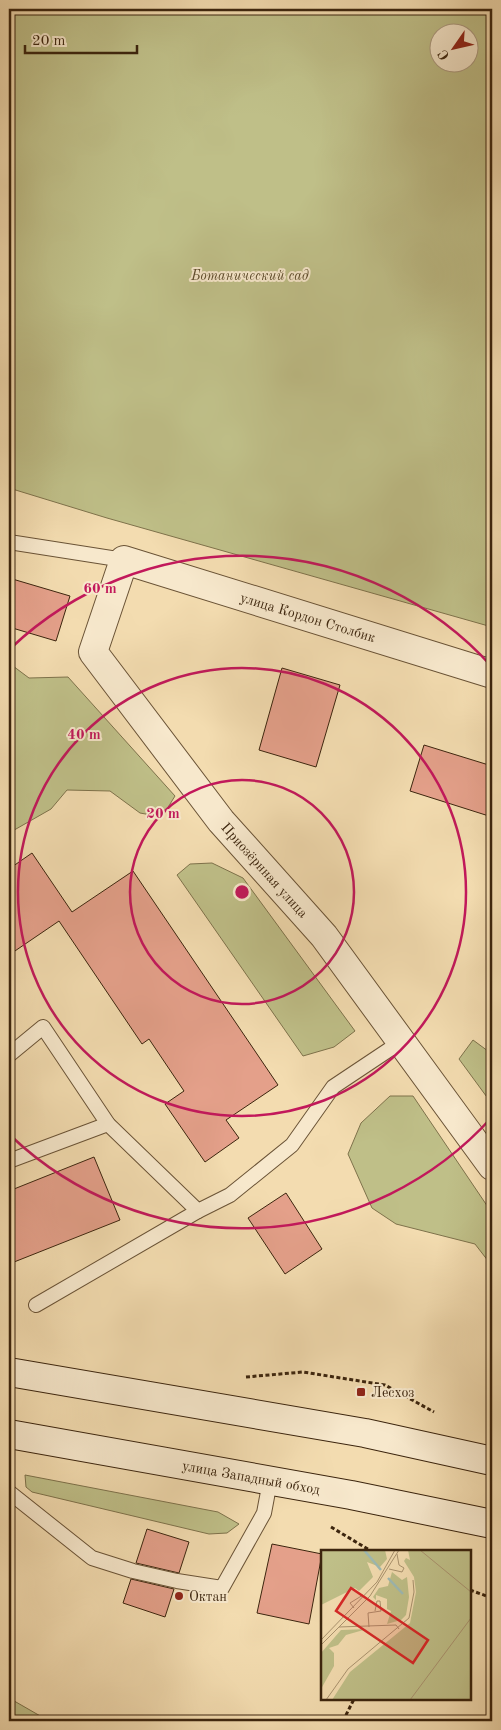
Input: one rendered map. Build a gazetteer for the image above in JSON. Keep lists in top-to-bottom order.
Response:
{
  "streets": {
    "street": ["улица Кордон Столбик", "Приозёрнная улица", "улица Западный обход"]
  },
  "crossings": [
    ["улица Кордон Столбик", "Приозёрнная улица"]
  ],
  "parks": ["Ботанический сад"],
  "places": {
    "transit": ["Лесхоз"],
    "other": ["Октан"]
  },
  "scale_bar": "20 m",
  "north": "bottom left",
  "rings": ["60 m", "40 m", "20 m"]
}
